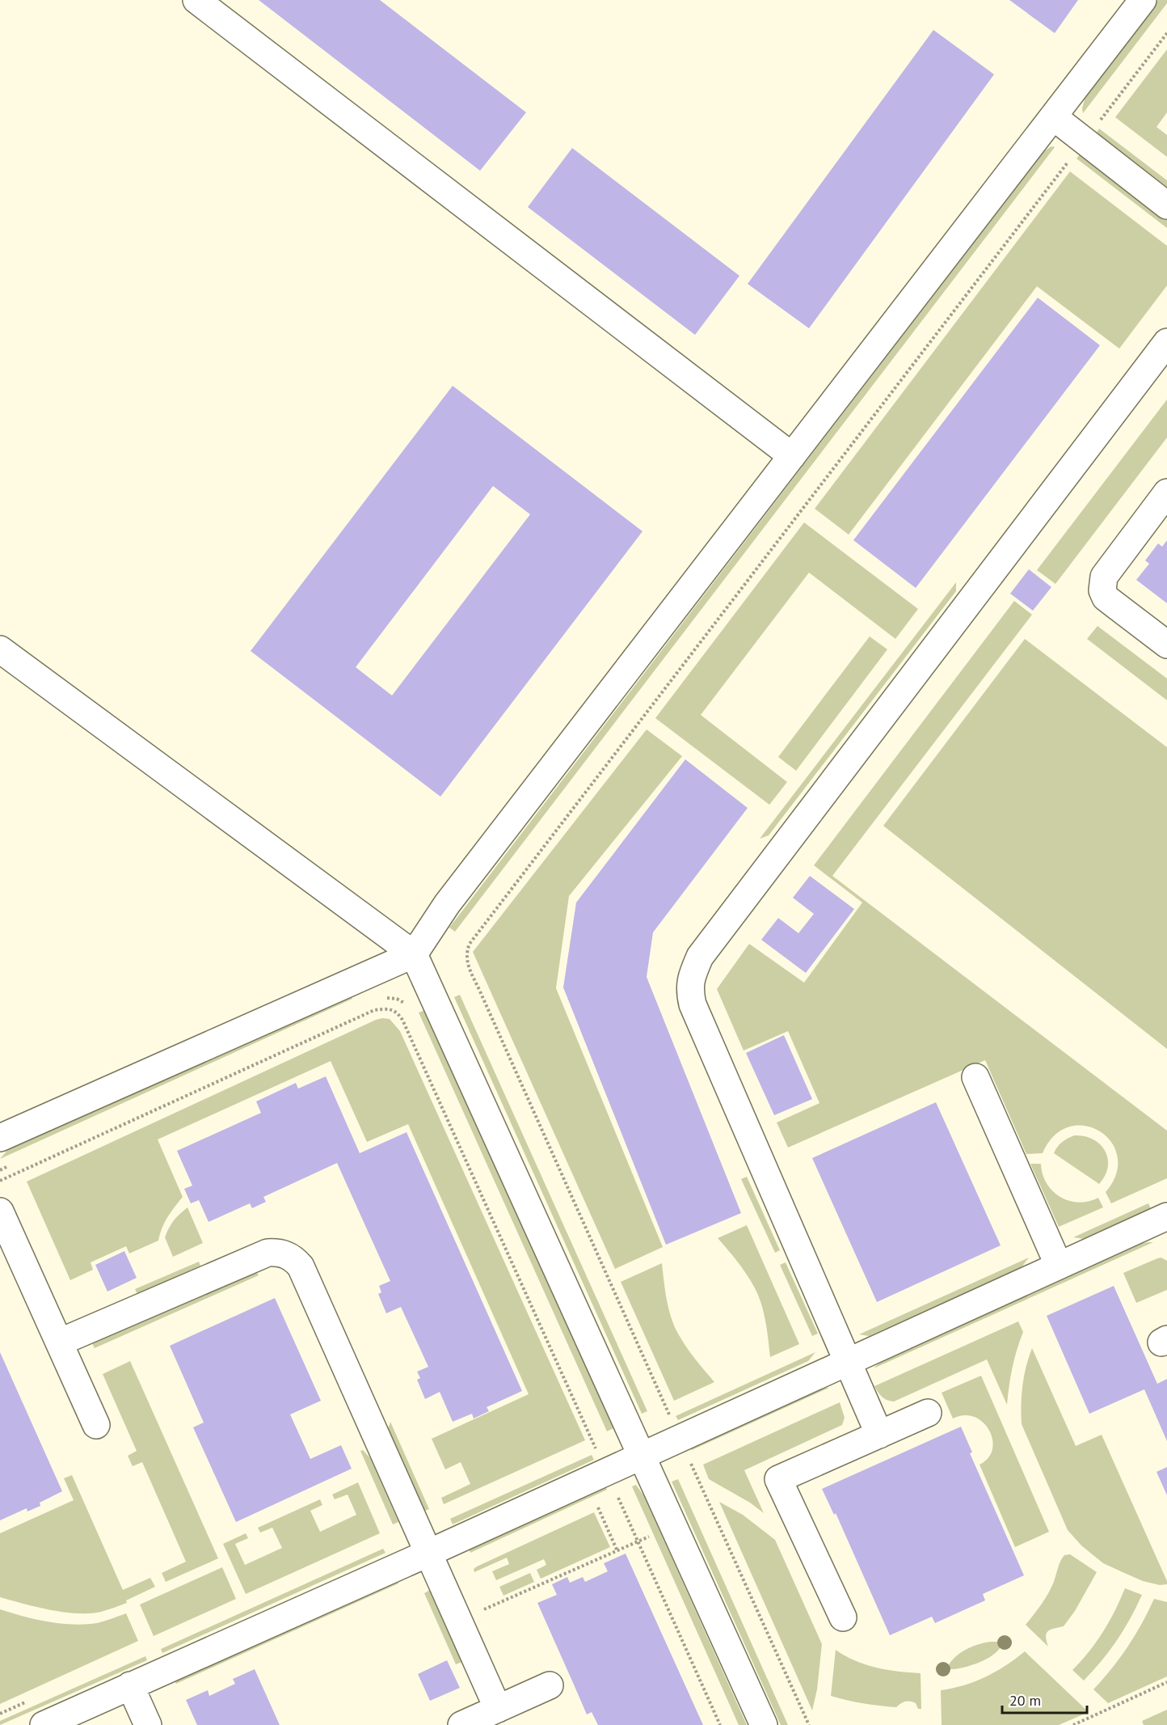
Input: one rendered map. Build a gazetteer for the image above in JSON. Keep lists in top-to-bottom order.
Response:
{
  "scale_bar": "20 m"
}
